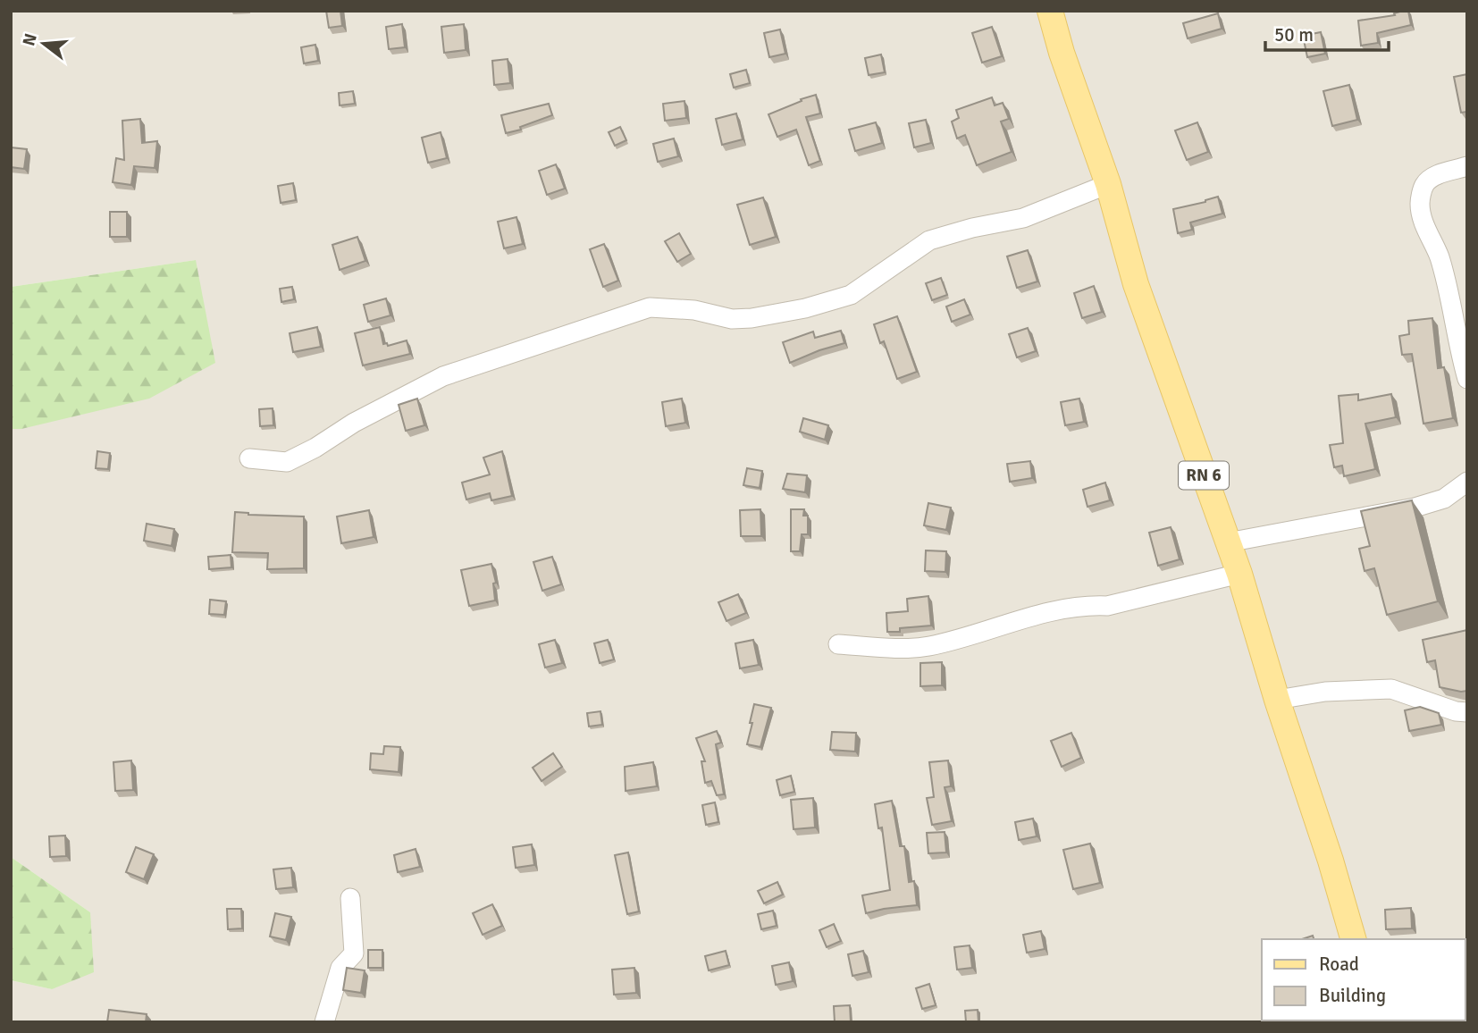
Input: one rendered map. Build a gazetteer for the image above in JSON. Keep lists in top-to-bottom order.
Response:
{
  "streets": {
    "main road": ["RN 6"]
  },
  "legend": ["Road", "Building"],
  "scale_bar": "50 m",
  "north": "left"
}
